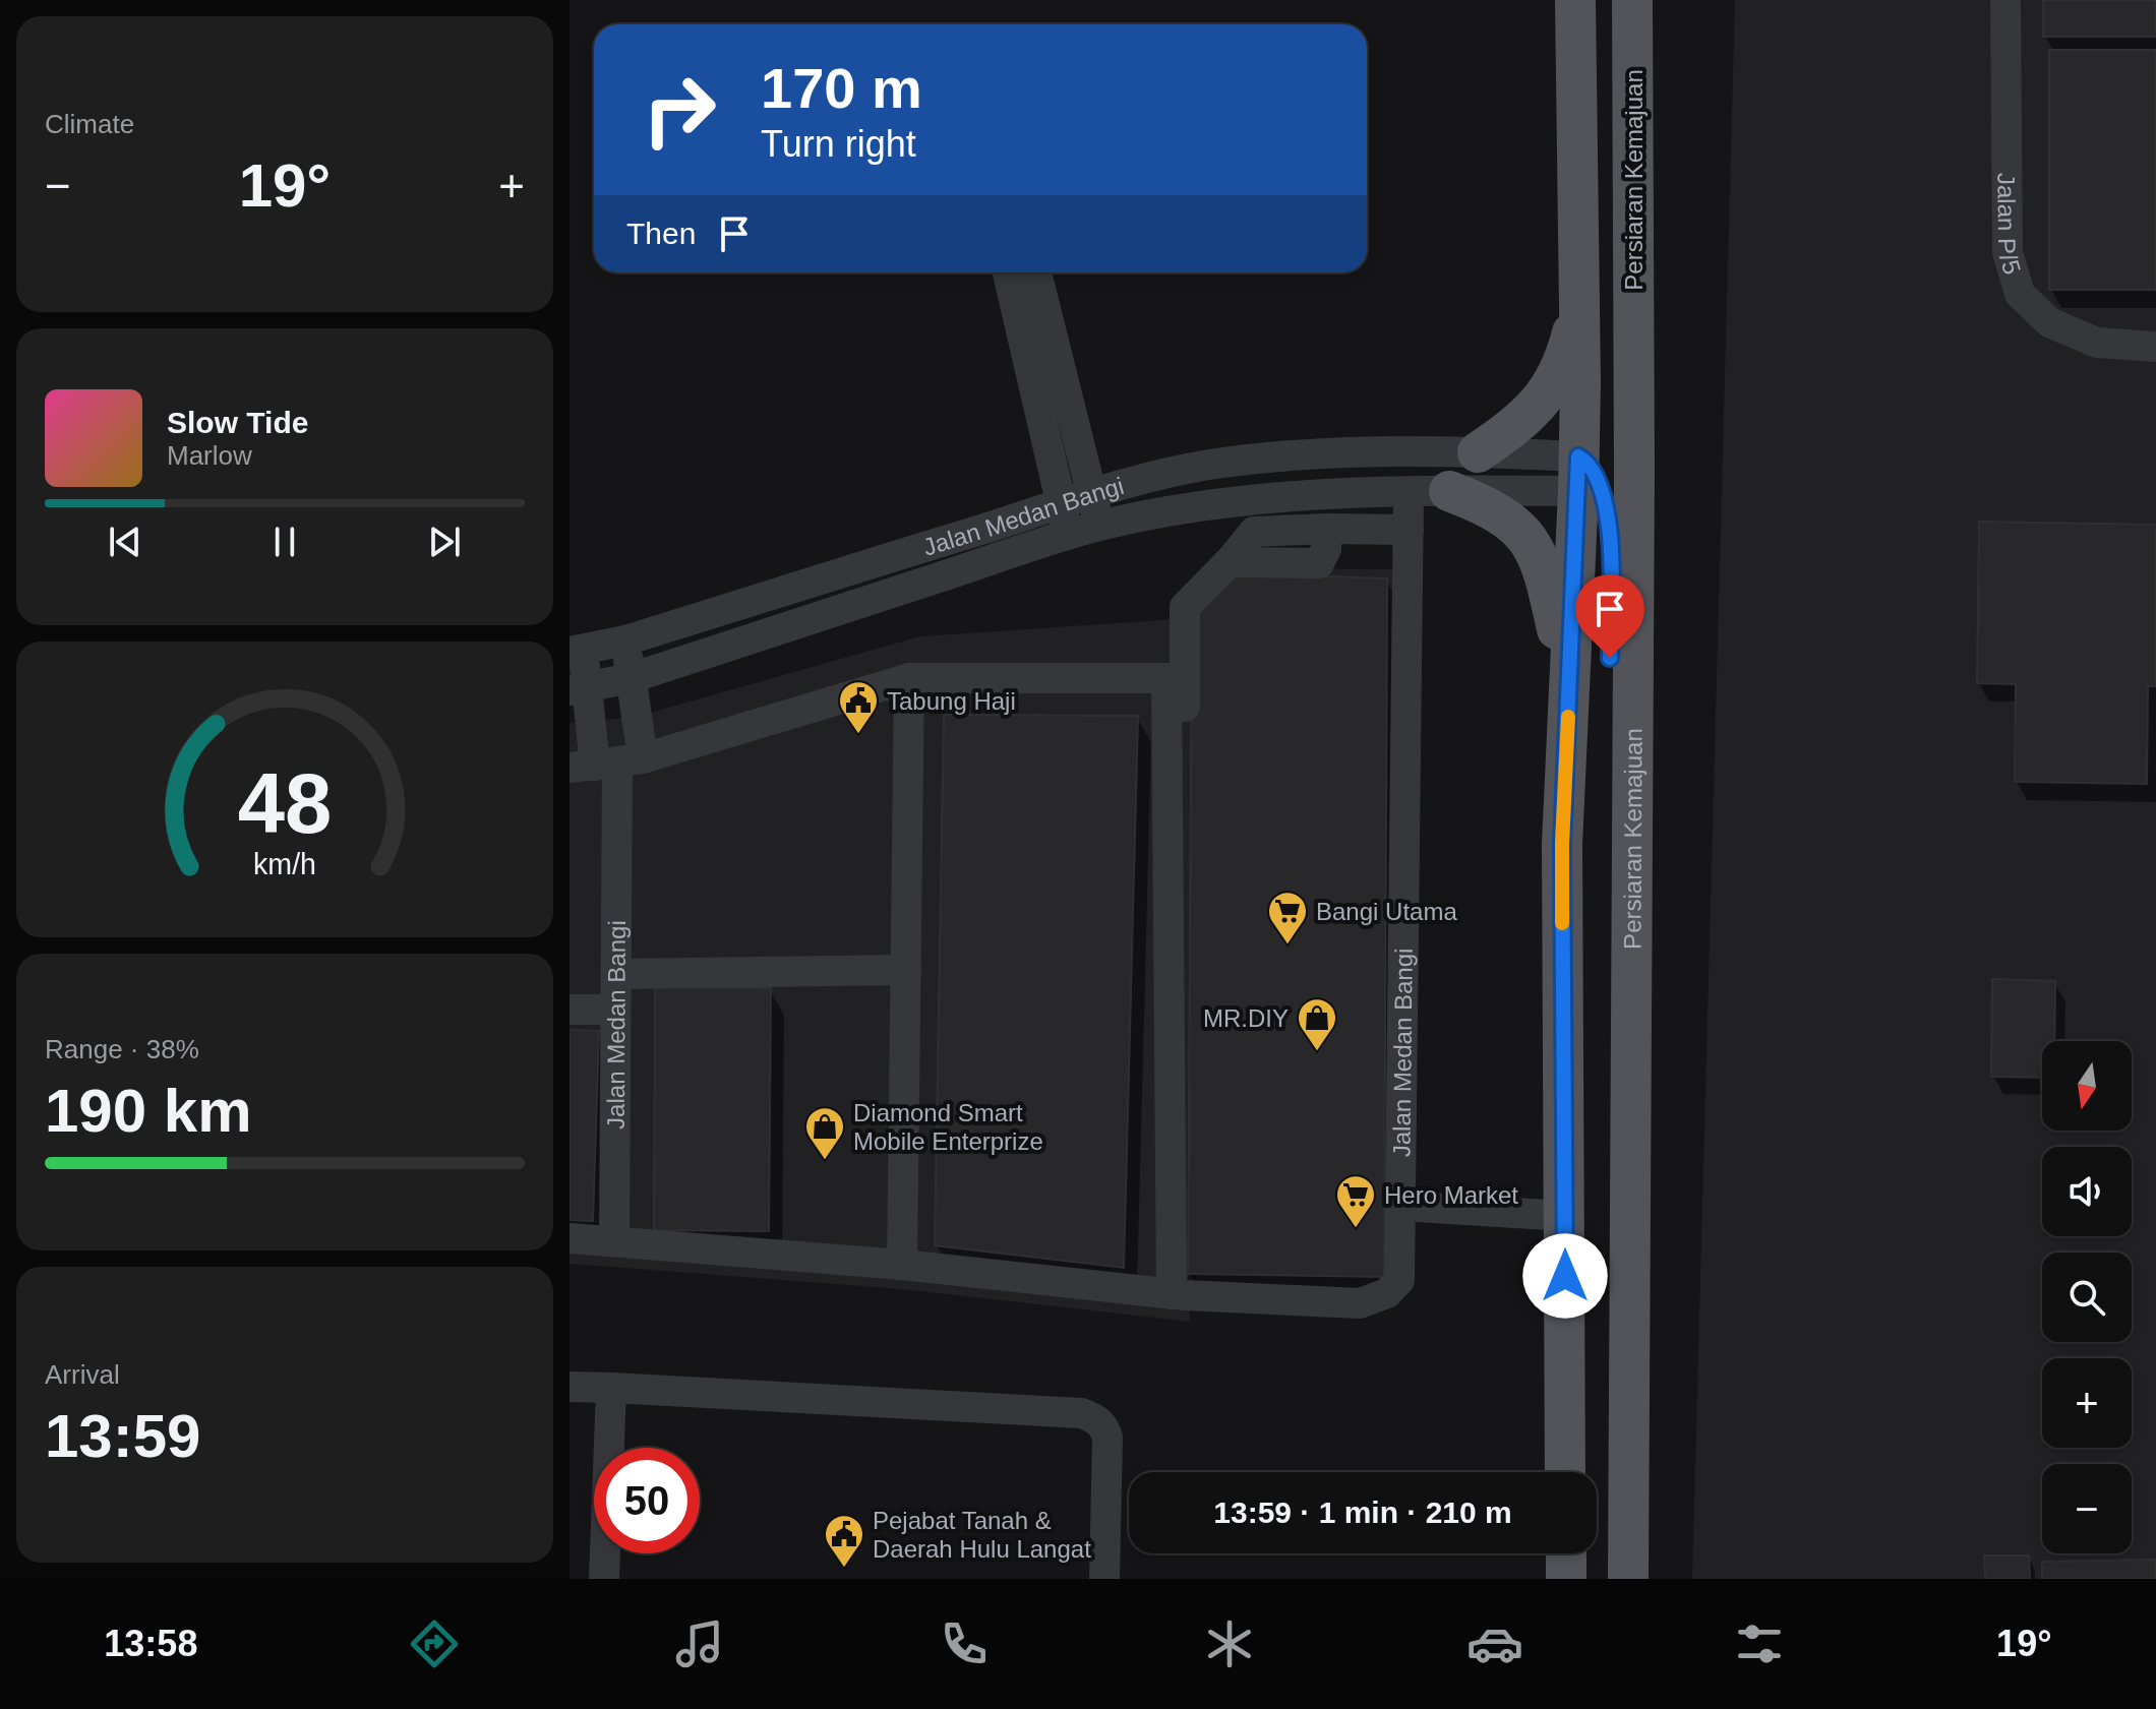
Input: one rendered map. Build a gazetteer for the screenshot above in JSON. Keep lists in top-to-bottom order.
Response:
{
  "streets": {
    "main road": ["Persiaran Kemajuan"],
    "street": ["Jalan P/5", "Jalan Medan Bangi"]
  },
  "places": {
    "public building": ["Tabung Haji", "Pejabat Tanah & Daerah Hulu Langat"],
    "supermarket": ["Bangi Utama", "Hero Market"],
    "shop": ["MR.DIY", "Diamond Smart Mobile Enterprize"]
  },
  "north": "bottom",
  "page": {
    "tile": [
      "Climate",
      ["Range · 38%", "190 km"],
      ["Arrival", "13:59"]
    ],
    "turn": ["170 m", "Turn right"],
    "heat": ["−", "19°", "+"],
    "then": "Then",
    "song": ["Slow Tide", "Marlow"],
    "map_buttons": ["+", "−"],
    "limit": "50",
    "trip": "13:59 · 1 min · 210 m",
    "tabs": ["13:58", "19°"],
    "gauge": ["48", "km/h"]
  }
}
